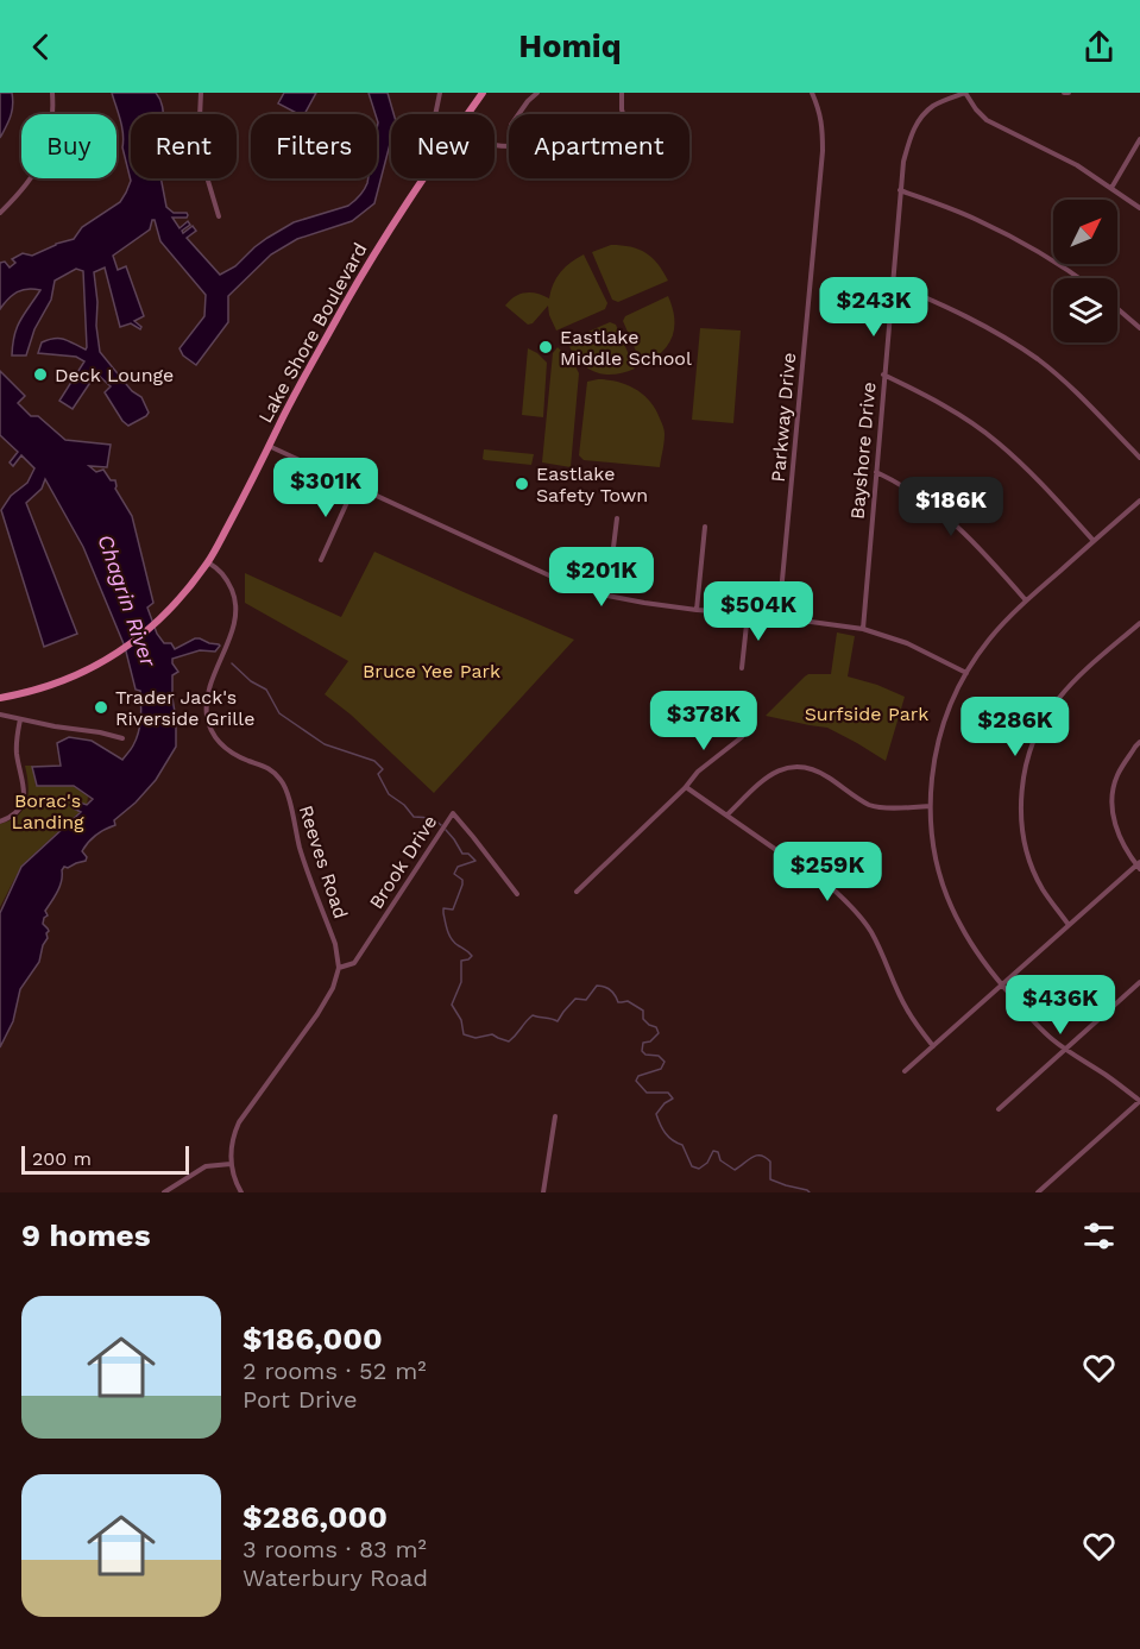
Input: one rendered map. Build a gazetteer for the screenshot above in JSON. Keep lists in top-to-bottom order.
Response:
{
  "streets": {
    "main road": ["Lake Shore Boulevard"],
    "street": [
      "Parkway Drive",
      "Bayshore Drive",
      "Reeves Road",
      "Brook Drive"
    ]
  },
  "crossings": [
    ["Lake Shore Boulevard", "Reeves Road"],
    ["Reeves Road", "Brook Drive"]
  ],
  "water": ["Chagrin River"],
  "parks": ["Bruce Yee Park", "Surfside Park", "Borac's Landing"],
  "places": [
    "Eastlake Middle School",
    "Deck Lounge",
    "Eastlake Safety Town",
    "Trader Jack's Riverside Grille"
  ],
  "scale_bar": "200 m",
  "north": "top right",
  "page": {
    "header": "Homiq",
    "chip": [
      "Buy",
      "Rent",
      "Filters",
      "New",
      "Apartment"
    ],
    "price": [
      "$243K",
      "$301K",
      "$186K",
      "$201K",
      "$504K",
      "$378K",
      "$286K",
      "$259K",
      "$436K"
    ],
    "scale": "200 m",
    "heading": "9 homes",
    "list": [
      {
        "name": "$186,000",
        "note": "2 rooms · 52 m² · Port Drive"
      },
      {
        "name": "$286,000",
        "note": "3 rooms · 83 m² · Waterbury Road"
      }
    ]
  }
}
